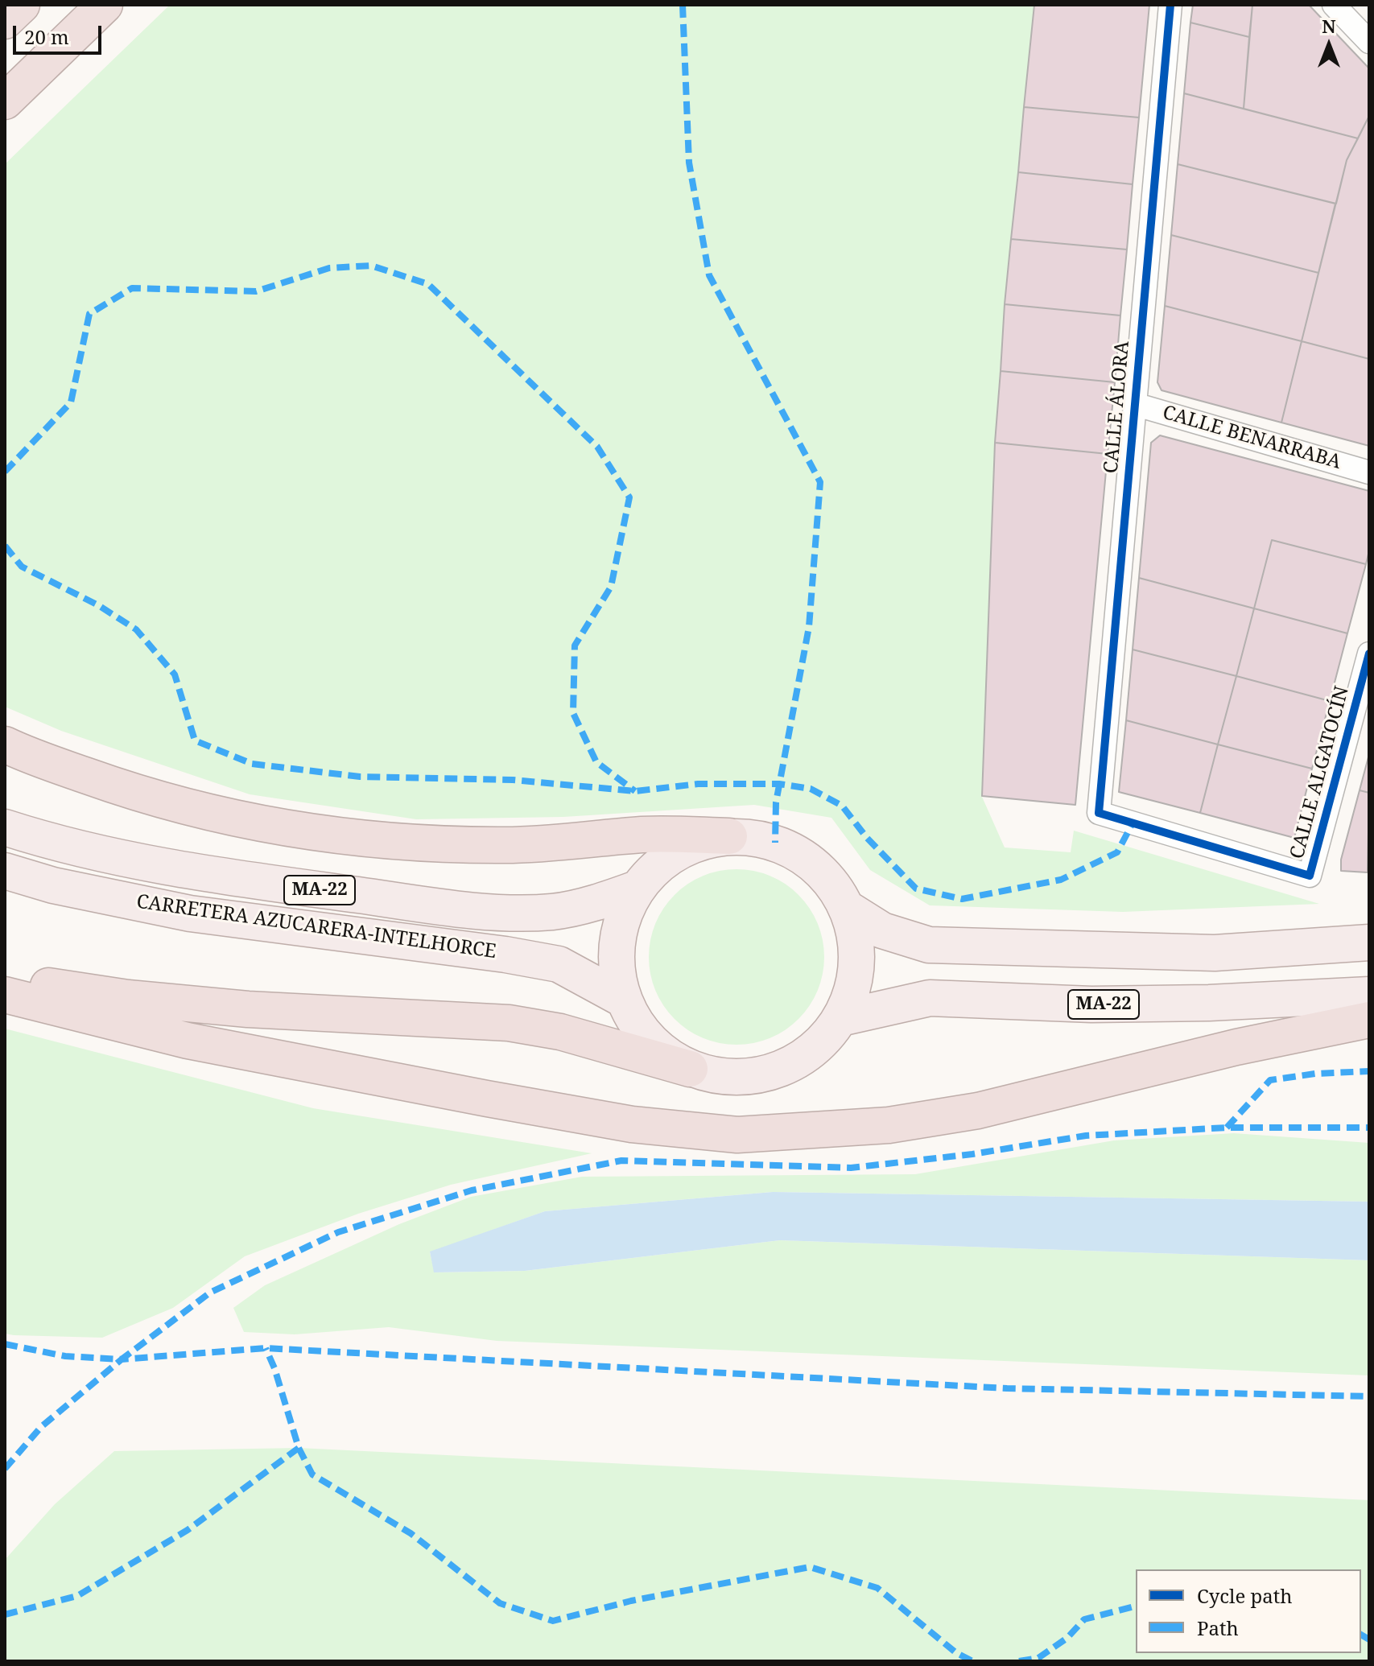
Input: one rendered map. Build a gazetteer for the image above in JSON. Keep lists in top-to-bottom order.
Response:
{
  "streets": {
    "main road": ["MA-22", "CARRETERA AZUCARERA-INTELHORCE"],
    "street": ["CALLE ÁLORA", "CALLE BENARRABA", "CALLE ALGATOCÍN"]
  },
  "crossings": [
    ["CALLE ÁLORA", "CALLE BENARRABA"],
    ["CALLE ÁLORA", "CALLE ALGATOCÍN"],
    ["MA-22", "CARRETERA AZUCARERA-INTELHORCE"]
  ],
  "legend": ["Cycle path", "Path"],
  "scale_bar": "20 m",
  "north": "top"
}
